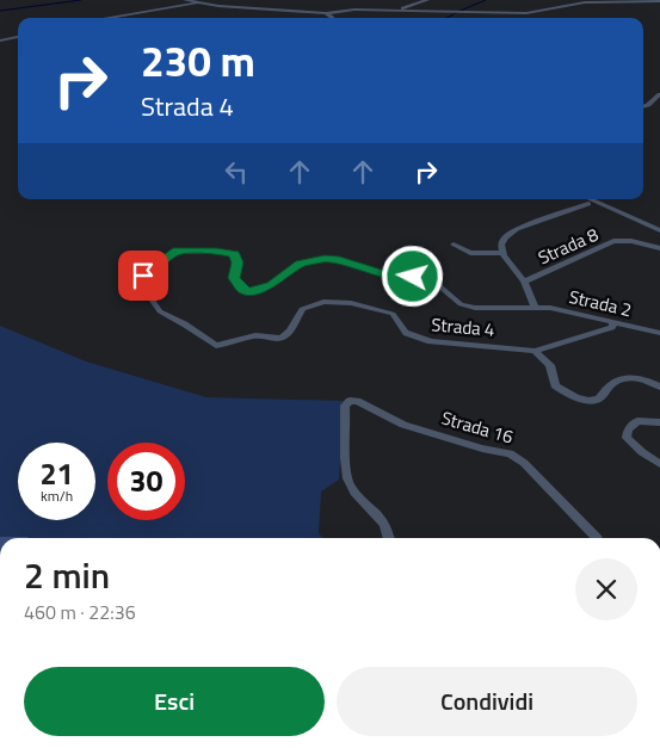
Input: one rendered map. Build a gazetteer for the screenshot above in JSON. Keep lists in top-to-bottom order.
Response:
{
  "streets": {
    "street": [
      "Strada 8",
      "Strada 2",
      "Strada 4",
      "Strada 16"
    ]
  },
  "crossings": [
    ["Strada 2", "Strada 4"]
  ],
  "page": {
    "turn": ["230 m", "Strada 4"],
    "speed": "21 km/h",
    "limit": "30",
    "heading": ["2 min", "460 m · 22:36"],
    "buttons": ["Esci", "Condividi"]
  }
}
